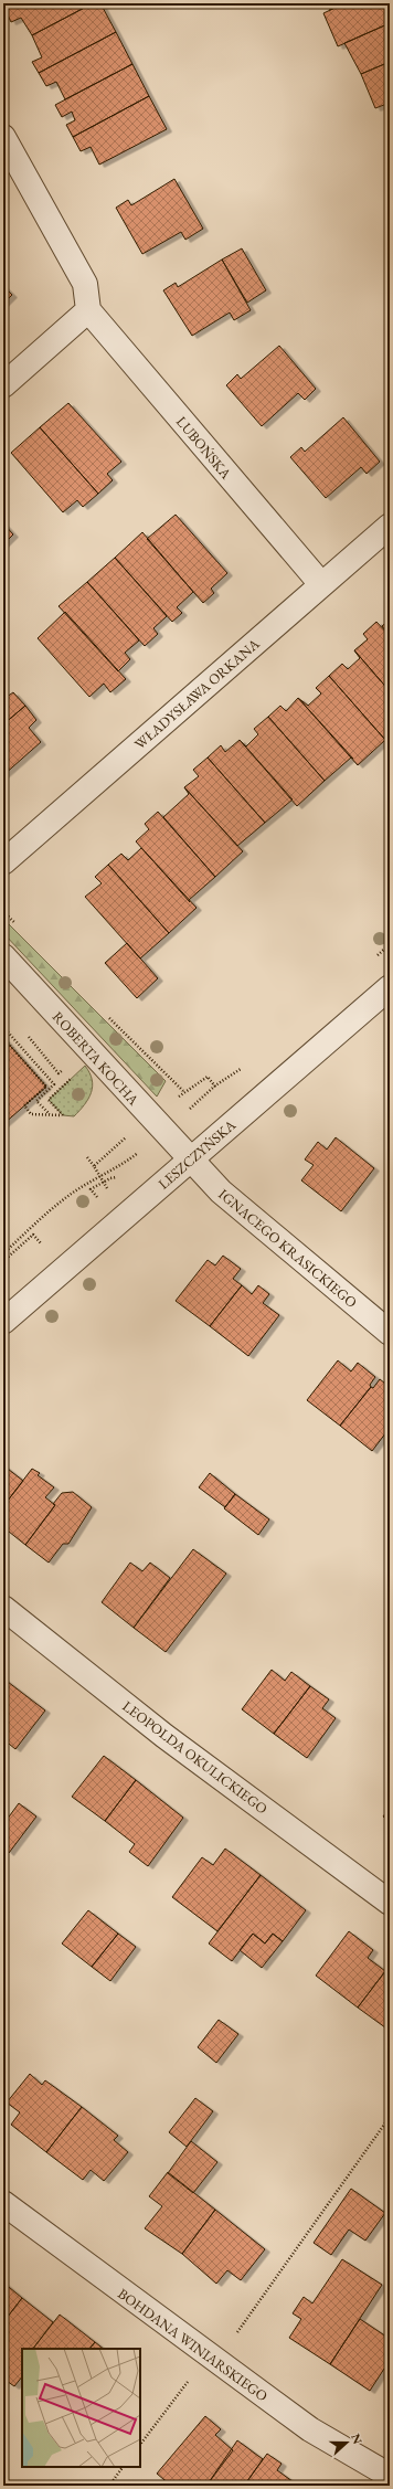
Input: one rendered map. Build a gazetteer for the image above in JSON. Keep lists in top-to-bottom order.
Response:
{
  "streets": {
    "street": [
      "LUBOŃSKA",
      "WŁADYSŁAWA ORKANA",
      "ROBERTA KOCHA",
      "LESZCZYŃSKA",
      "IGNACEGO KRASICKIEGO",
      "LEOPOLDA OKULICKIEGO",
      "BOHDANA WINIARSKIEGO"
    ]
  },
  "crossings": [
    ["LUBOŃSKA", "WŁADYSŁAWA ORKANA"],
    ["ROBERTA KOCHA", "LESZCZYŃSKA"],
    ["ROBERTA KOCHA", "IGNACEGO KRASICKIEGO"],
    ["LESZCZYŃSKA", "IGNACEGO KRASICKIEGO"]
  ],
  "north": "right"
}
